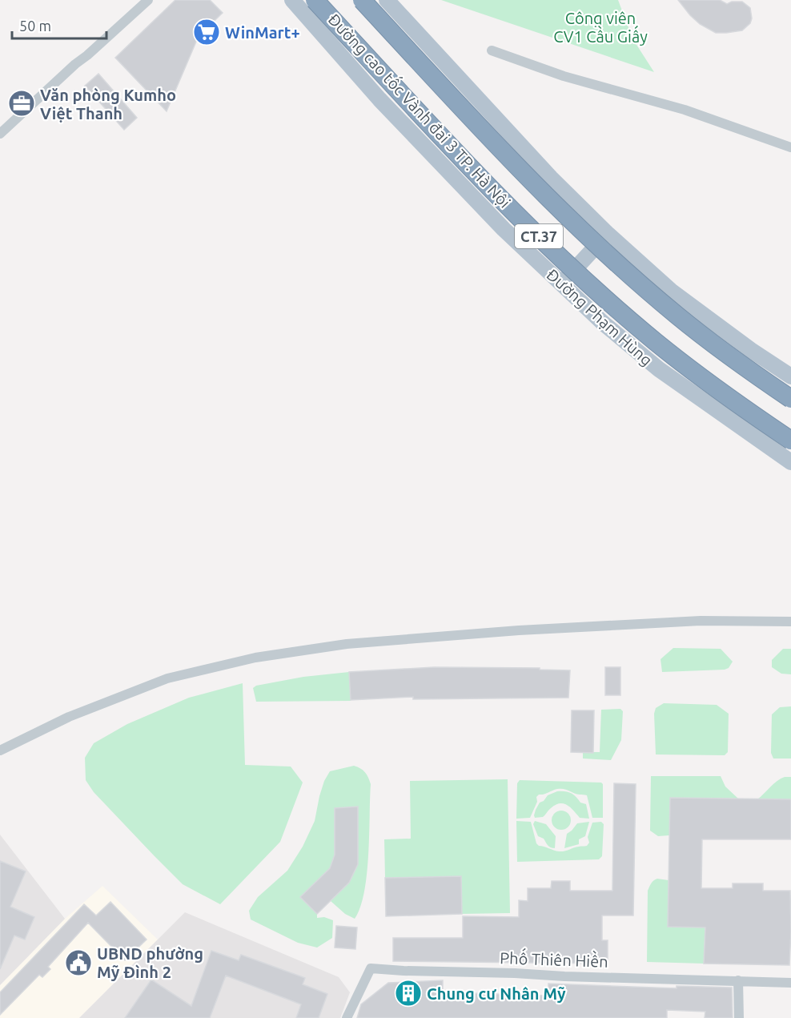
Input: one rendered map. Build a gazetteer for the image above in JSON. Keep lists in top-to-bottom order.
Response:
{
  "streets": {
    "highway": ["Đường cao tốc Vành đai 3 TP. Hà Nội", "CT.37"],
    "main road": ["Đường Phạm Hùng"],
    "street": ["Phố Thiên Hiền"]
  },
  "parks": ["Công viên CV1 Cầu Giấy"],
  "places": {
    "supermarket": ["WinMart+"],
    "office": ["Văn phòng Kumho Việt Thanh"],
    "public building": ["UBND phường Mỹ Đình 2"],
    "building": ["Chung cư Nhân Mỹ"]
  },
  "scale_bar": "50 m"
}
